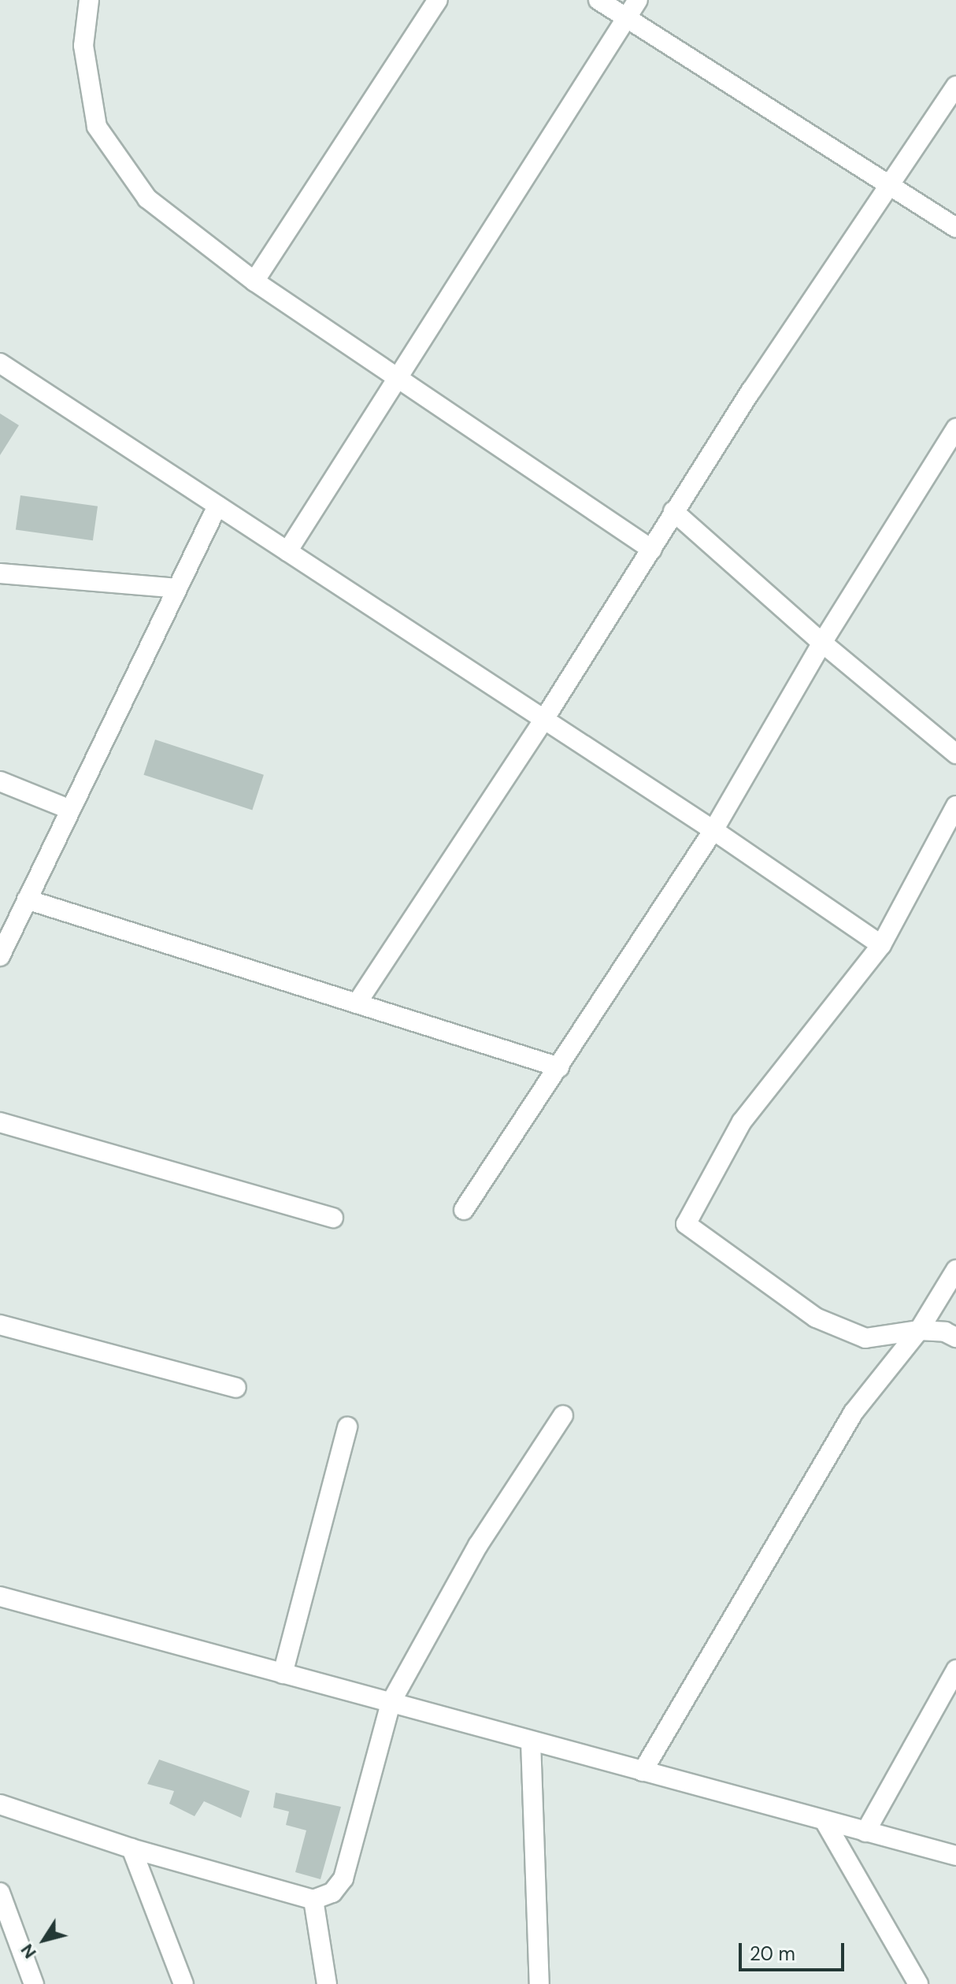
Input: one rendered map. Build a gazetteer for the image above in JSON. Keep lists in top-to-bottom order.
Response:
{
  "scale_bar": "20 m",
  "north": "bottom left"
}
